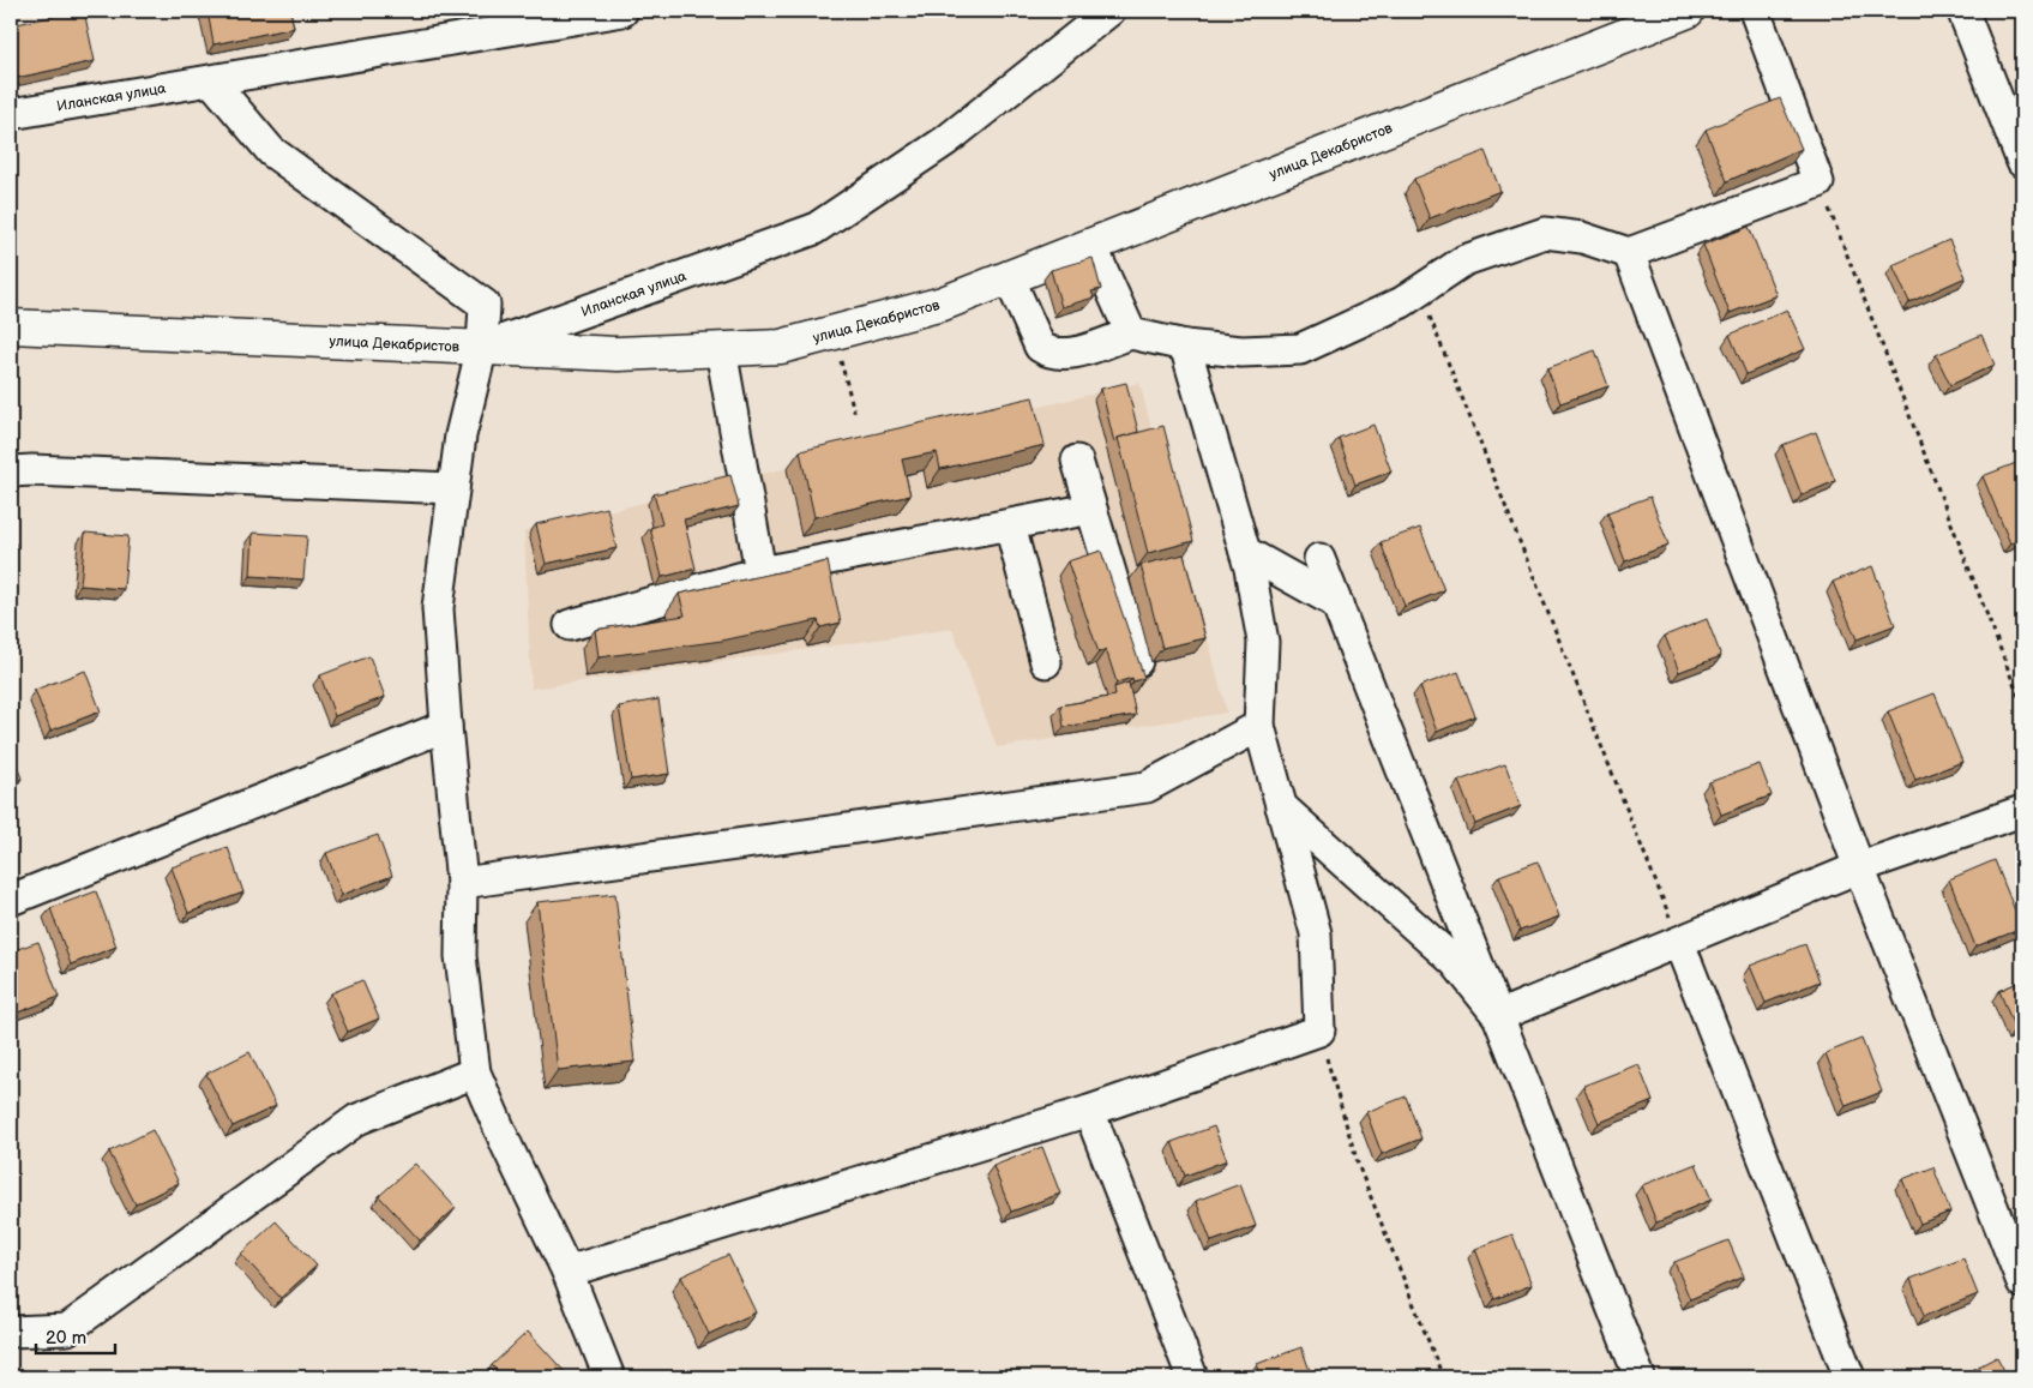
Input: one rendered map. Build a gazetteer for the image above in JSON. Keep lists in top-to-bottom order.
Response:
{
  "streets": {
    "main road": ["улица Декабристов"],
    "street": ["Иланская улица"]
  },
  "crossings": [
    ["Иланская улица", "улица Декабристов"]
  ],
  "scale_bar": "20 m"
}
